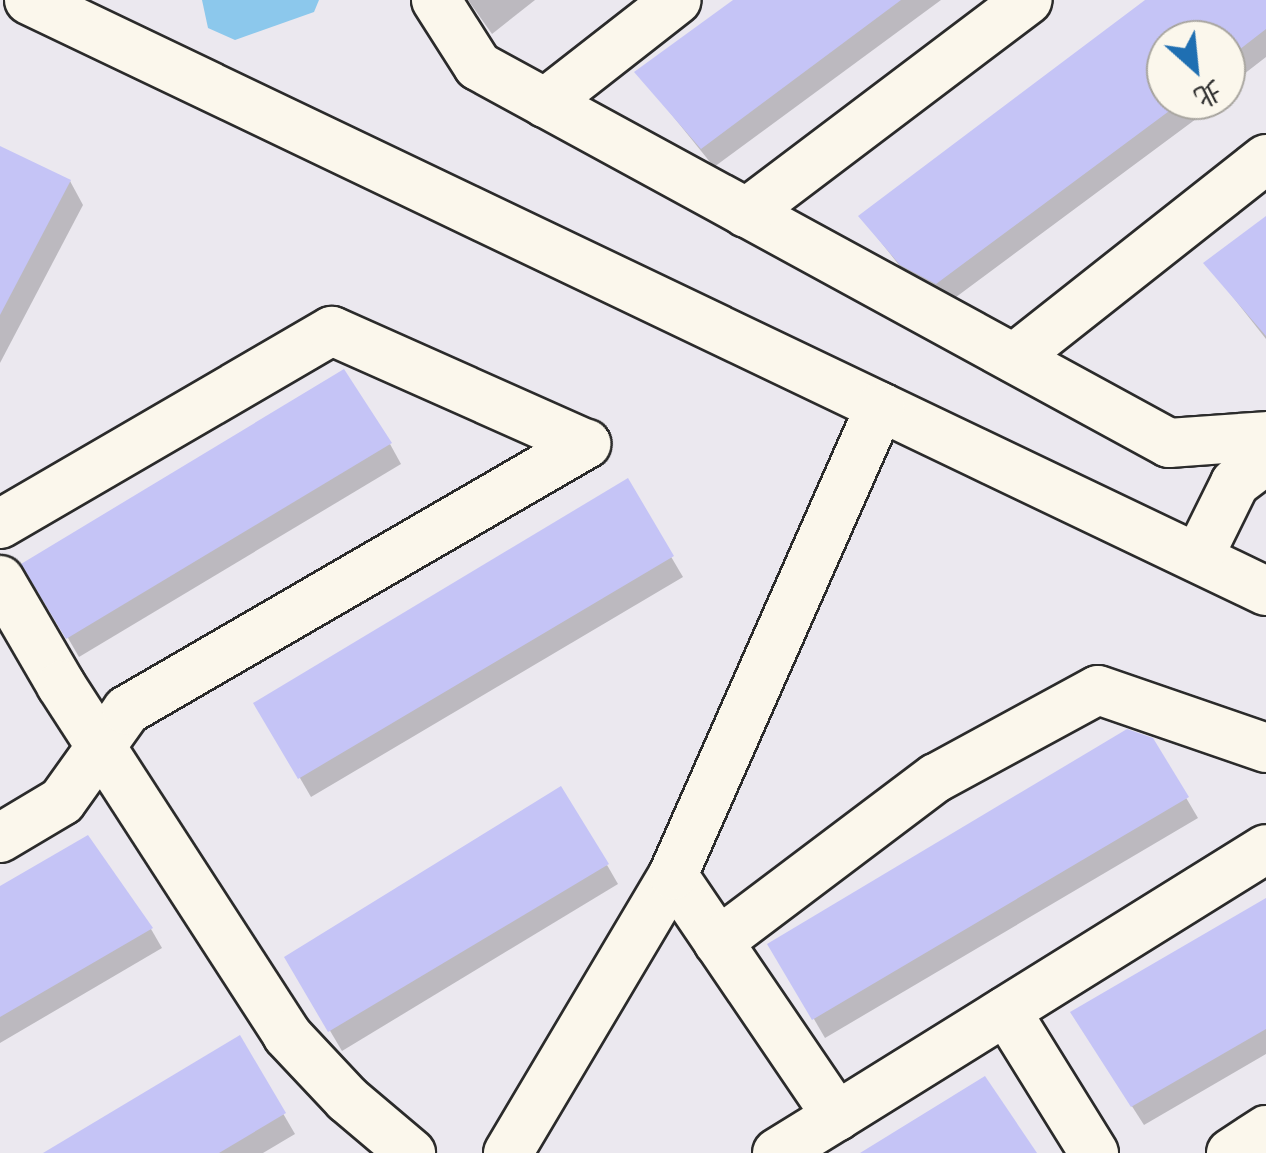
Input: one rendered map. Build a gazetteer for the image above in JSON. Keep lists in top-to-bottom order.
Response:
{
  "north": "bottom right"
}
